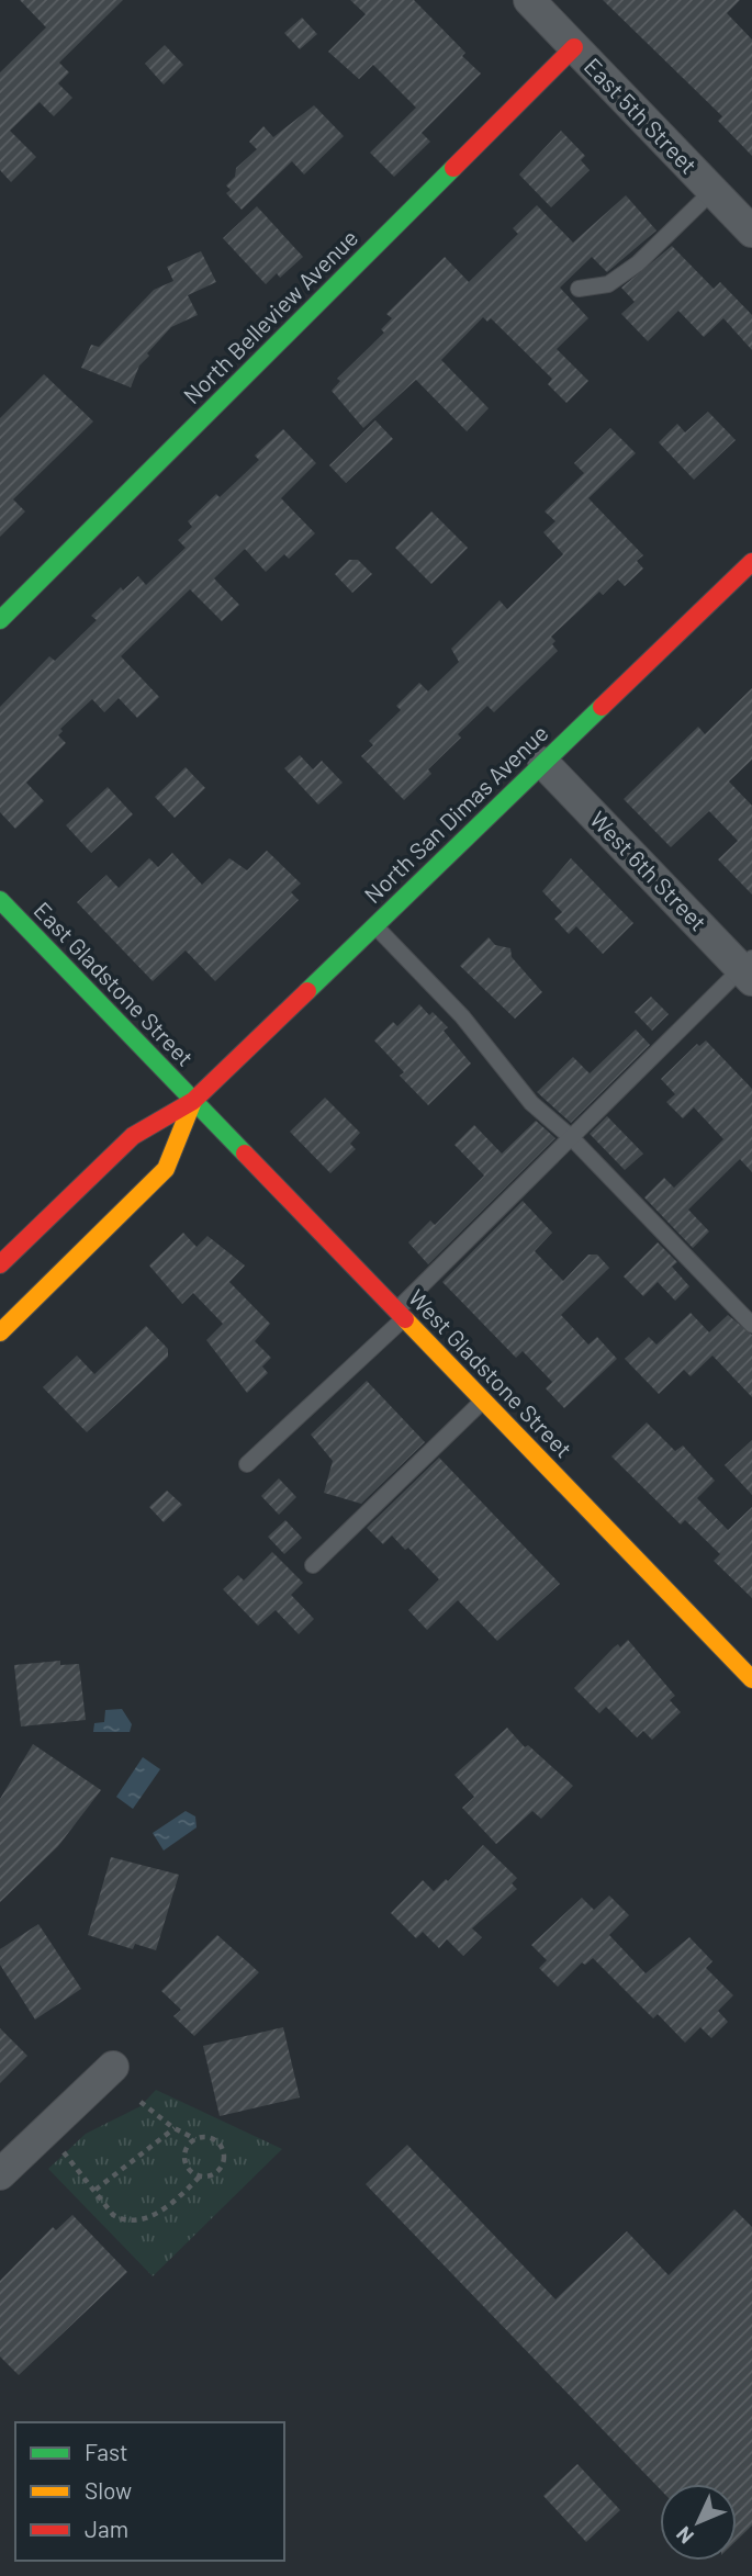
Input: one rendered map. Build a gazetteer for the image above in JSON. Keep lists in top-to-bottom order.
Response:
{
  "streets": {
    "main road": [
      "North Belleview Avenue",
      "North San Dimas Avenue",
      "East Gladstone Street",
      "West Gladstone Street"
    ],
    "street": ["East 5th Street", "West 6th Street"]
  },
  "crossings": [
    ["East 5th Street", "North Belleview Avenue"],
    ["North San Dimas Avenue", "West 6th Street"],
    ["North San Dimas Avenue", "East Gladstone Street"],
    ["North San Dimas Avenue", "West Gladstone Street"],
    ["East Gladstone Street", "West Gladstone Street"]
  ],
  "legend": ["Fast", "Slow", "Jam"],
  "north": "bottom left"
}
